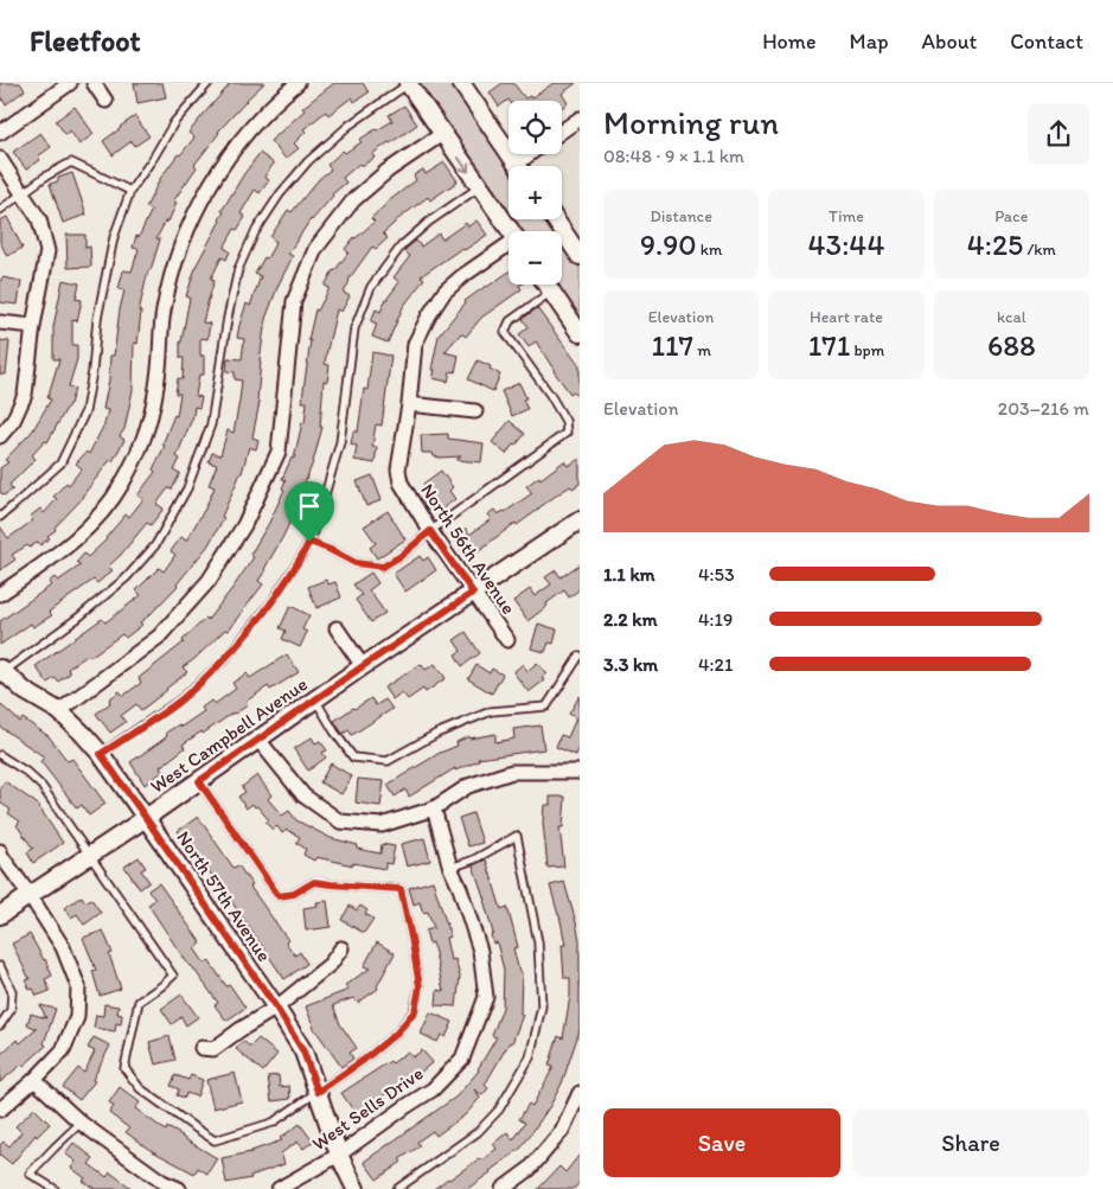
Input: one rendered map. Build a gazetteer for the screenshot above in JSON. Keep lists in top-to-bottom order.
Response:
{
  "streets": {
    "street": [
      "North 56th Avenue",
      "West Campbell Avenue",
      "North 57th Avenue",
      "West Sells Drive"
    ]
  },
  "crossings": [
    ["North 56th Avenue", "West Campbell Avenue"],
    ["West Campbell Avenue", "North 57th Avenue"],
    ["North 57th Avenue", "West Sells Drive"]
  ],
  "page": {
    "header": "Fleetfoot",
    "nav": [
      "Home",
      "Map",
      "About",
      "Contact"
    ],
    "heading": ["Morning run", "08:48 · 9 × 1.1 km"],
    "map_buttons": ["+", "−"],
    "stats": [
      ["Distance", "9.90 km"],
      ["Time", "43:44"],
      ["Pace", "4:25 /km"],
      ["Elevation", "117 m"],
      ["Heart rate", "171 bpm"],
      ["kcal", "688"]
    ],
    "chart": ["Elevation", "203–216 m"],
    "list": [
      {
        "name": "1.1 km",
        "note": "4:53"
      },
      {
        "name": "2.2 km",
        "note": "4:19"
      },
      {
        "name": "3.3 km",
        "note": "4:21"
      }
    ],
    "buttons": ["Save", "Share"]
  }
}
